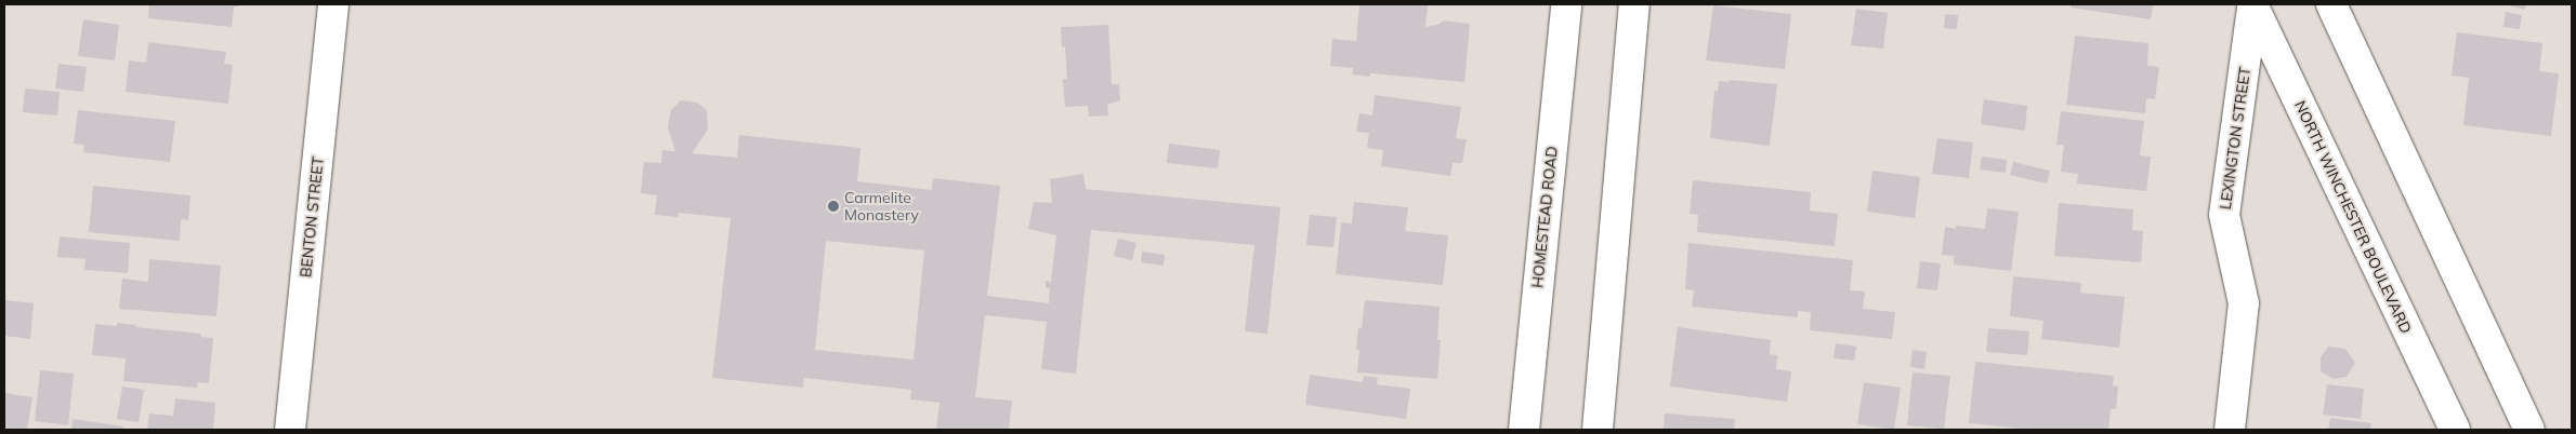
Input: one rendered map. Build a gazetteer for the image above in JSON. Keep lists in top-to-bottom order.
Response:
{
  "streets": {
    "main road": [
      "LEXINGTON STREET",
      "BENTON STREET",
      "HOMESTEAD ROAD",
      "NORTH WINCHESTER BOULEVARD"
    ]
  },
  "crossings": [
    ["LEXINGTON STREET", "NORTH WINCHESTER BOULEVARD"]
  ],
  "places": ["Carmelite Monastery"]
}
